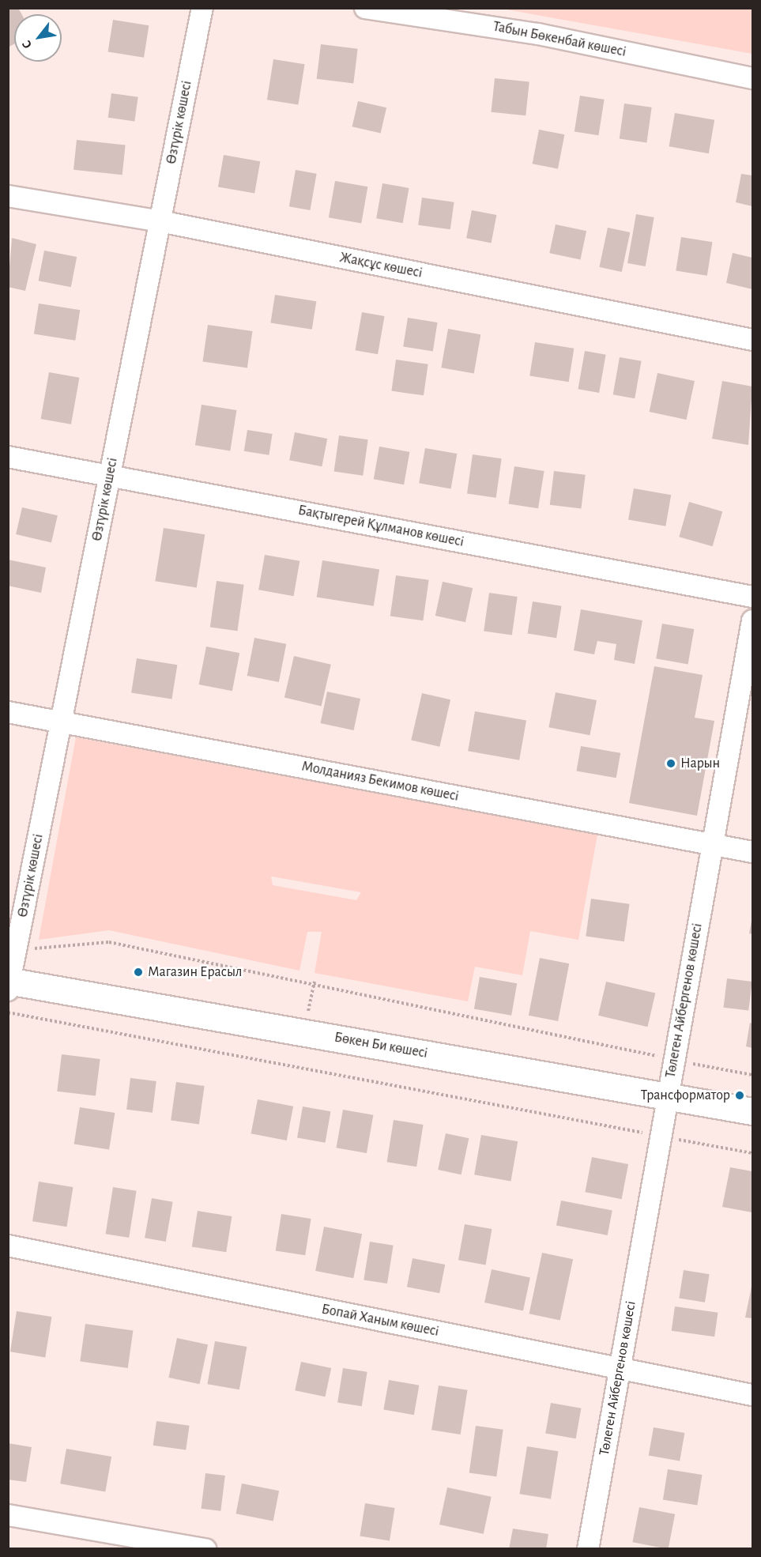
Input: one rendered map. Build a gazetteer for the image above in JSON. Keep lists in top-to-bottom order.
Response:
{
  "streets": {
    "street": [
      "Табын Бөкенбай көшесі",
      "Өзтүрік көшесі",
      "Жақсұс көшесі",
      "Бақтыгерей Құлманов көшесі",
      "Молданияз Бекимов көшесі",
      "Төлеген Айбергенов көшесі",
      "Бөкен Би көшесі",
      "Бопай Ханым көшесі"
    ]
  },
  "crossings": [
    ["Өзтүрік көшесі", "Жақсұс көшесі"],
    ["Өзтүрік көшесі", "Бақтыгерей Құлманов көшесі"],
    ["Өзтүрік көшесі", "Молданияз Бекимов көшесі"],
    ["Өзтүрік көшесі", "Бөкен Би көшесі"],
    ["Молданияз Бекимов көшесі", "Төлеген Айбергенов көшесі"],
    ["Төлеген Айбергенов көшесі", "Бөкен Би көшесі"],
    ["Төлеген Айбергенов көшесі", "Бопай Ханым көшесі"]
  ],
  "places": ["Нарын", "Магазин Ерасыл", "Трансформатор"],
  "north": "bottom left"
}
